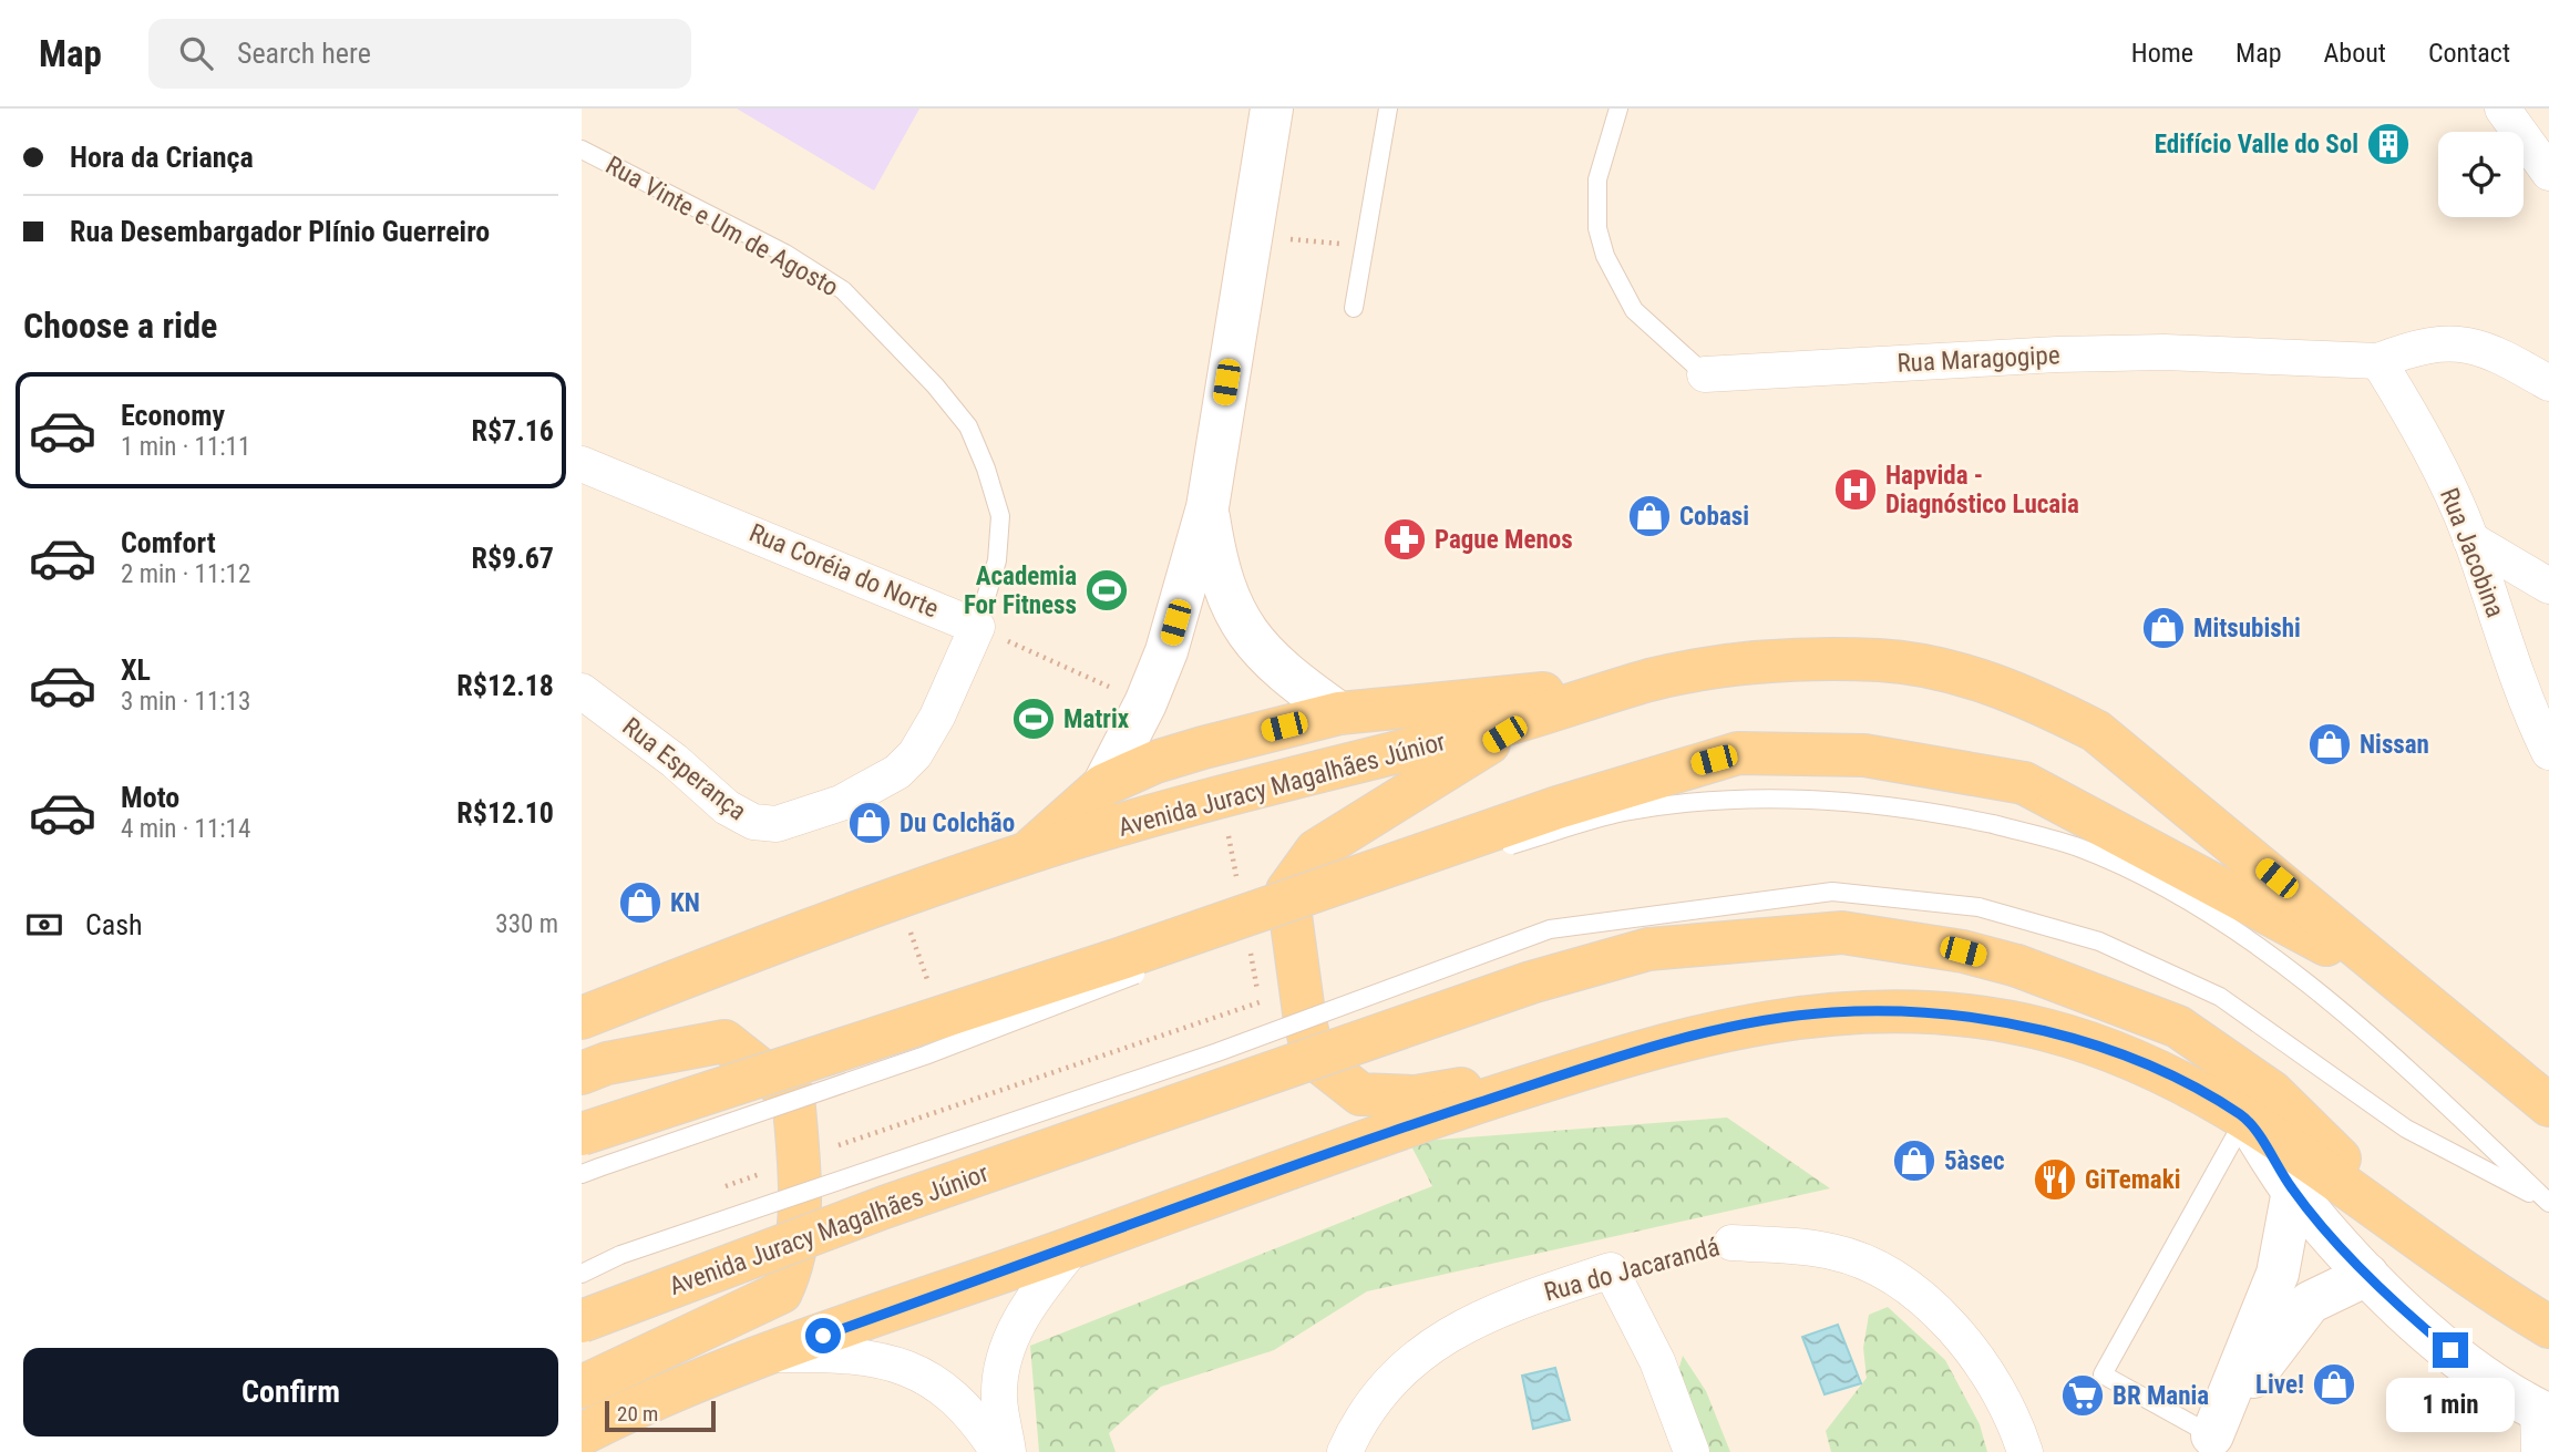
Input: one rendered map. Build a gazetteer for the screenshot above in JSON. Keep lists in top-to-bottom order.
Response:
{
  "streets": {
    "main road": ["Avenida Juracy Magalhães Júnior"],
    "street": [
      "Rua Maragogipe",
      "Rua Jacobina",
      "Rua Coréia do Norte",
      "Rua Esperança",
      "Rua do Jacarandá"
    ],
    "lane": ["Rua Vinte e Um de Agosto"]
  },
  "crossings": [
    ["Rua Vinte e Um de Agosto", "Rua Coréia do Norte"],
    ["Rua Vinte e Um de Agosto", "Rua Esperança"],
    ["Rua Maragogipe", "Rua Jacobina"],
    ["Rua Coréia do Norte", "Rua Esperança"]
  ],
  "places": {
    "building": ["Edifício Valle do Sol"],
    "hospital": ["Hapvida - Diagnóstico Lucaia"],
    "shop": [
      "Cobasi",
      "Mitsubishi",
      "Nissan",
      "Du Colchão",
      "KN",
      "5àsec",
      "Live!"
    ],
    "pharmacy": ["Pague Menos"],
    "sports": ["Academia For Fitness", "Matrix"],
    "restaurant": ["GiTemaki"],
    "supermarket": ["BR Mania"]
  },
  "scale_bar": "20 m",
  "page": {
    "header": "Map",
    "search": "Search here",
    "nav": [
      "Home",
      "Map",
      "About",
      "Contact"
    ],
    "banner": ["Hora da Criança", "Rua Desembargador Plínio Guerreiro"],
    "heading": "Choose a ride",
    "list": [
      {
        "name": "Economy",
        "note": "1 min · 11:11",
        "value": "R$7.16"
      },
      {
        "name": "Comfort",
        "note": "2 min · 11:12",
        "value": "R$9.67"
      },
      {
        "name": "XL",
        "note": "3 min · 11:13",
        "value": "R$12.18"
      },
      {
        "name": "Moto",
        "note": "4 min · 11:14",
        "value": "R$12.10"
      }
    ],
    "pay": ["Cash", "330 m"],
    "buttons": "Confirm",
    "bubble": "1 min",
    "scale": "20 m"
  }
}
